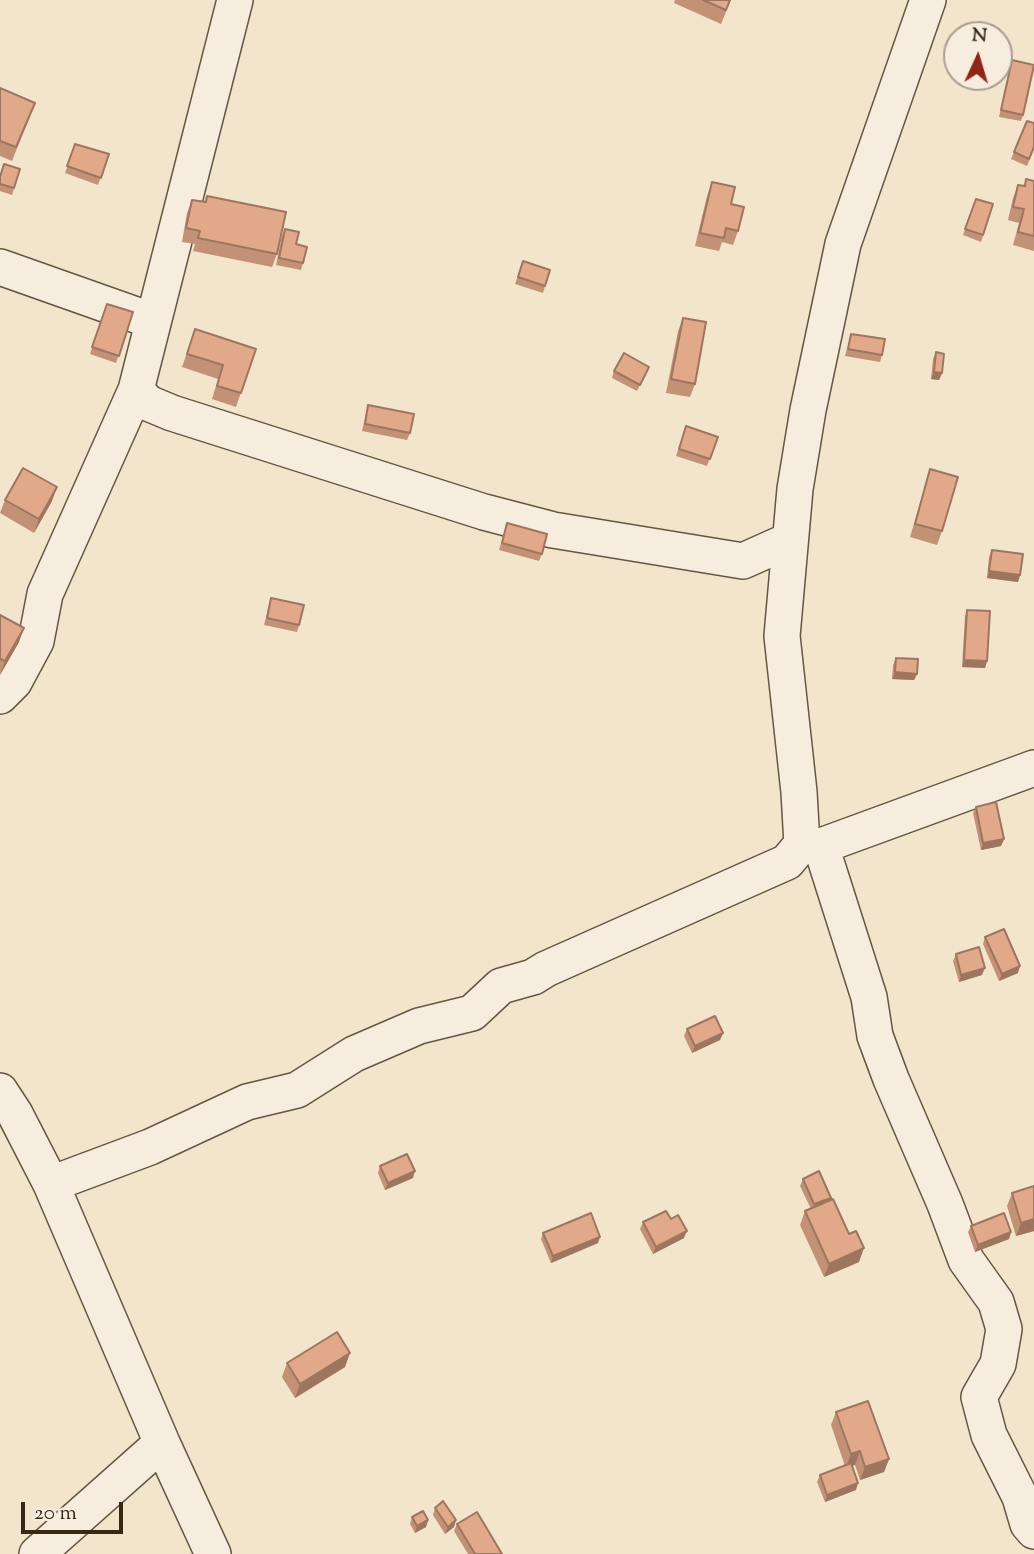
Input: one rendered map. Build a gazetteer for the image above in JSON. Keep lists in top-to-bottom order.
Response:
{
  "scale_bar": "20 m",
  "north": "top"
}
